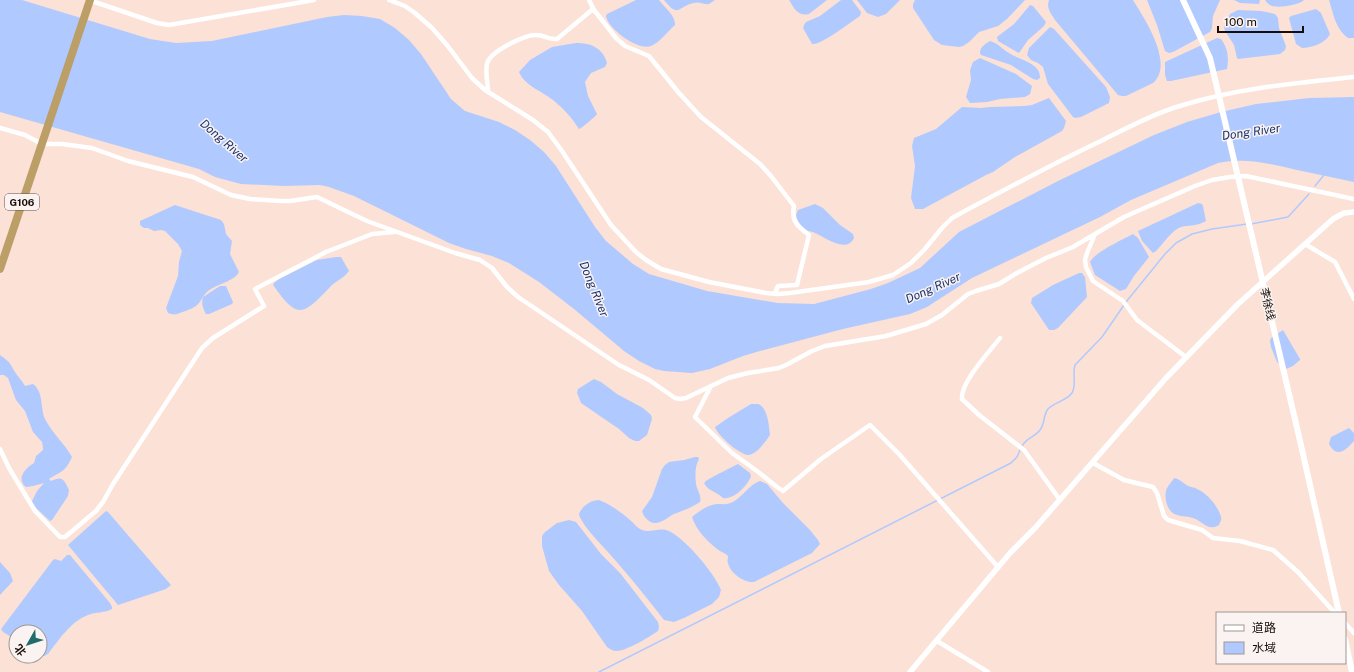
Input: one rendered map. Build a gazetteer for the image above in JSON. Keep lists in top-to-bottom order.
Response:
{
  "streets": {
    "highway": ["G106"],
    "main road": ["李徐线"]
  },
  "water": ["Dong River"],
  "legend": ["道路", "水域"],
  "scale_bar": "100 m",
  "north": "bottom left"
}
